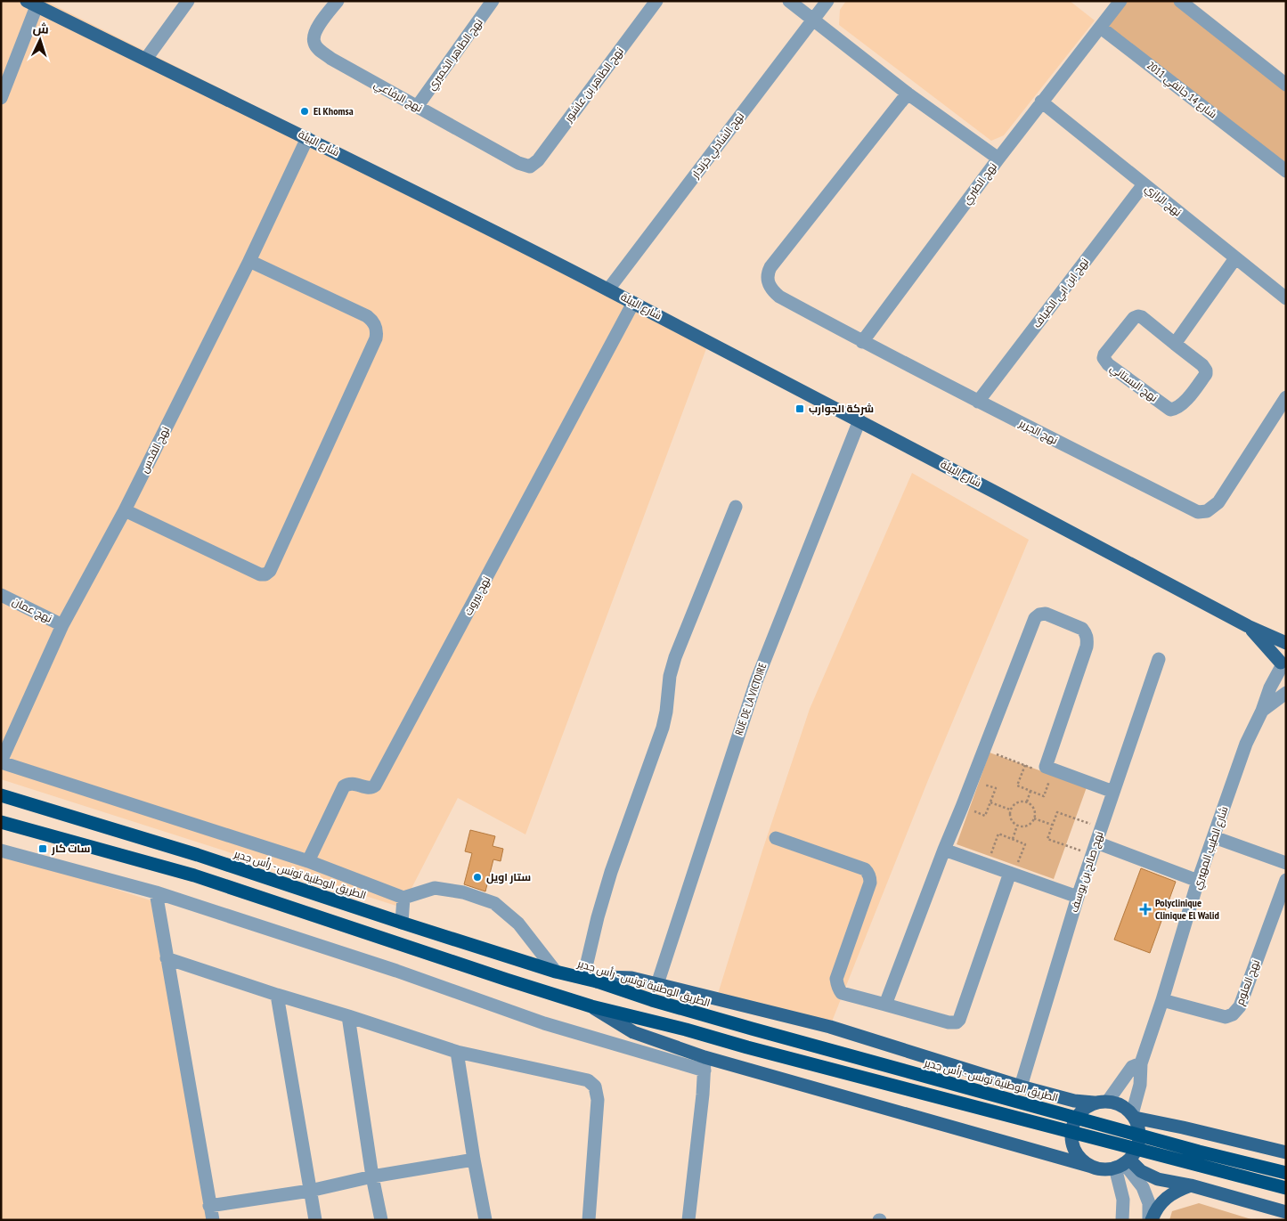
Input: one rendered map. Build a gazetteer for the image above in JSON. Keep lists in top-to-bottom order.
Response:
{
  "streets": {
    "highway": ["الطريق الوطنية تونس - رأس جدير"],
    "main road": ["شارع البيئة"],
    "street": [
      "نهج الطاهر الخميري",
      "نهج الطاهر بن عاشور",
      "شارع 14 جانفي 2011",
      "نهج الرفاعي",
      "نهج الشادلي خزندار",
      "نهج الطبري",
      "نهج الرازي",
      "نهج ابن ابي الضياف",
      "نهج البستاني",
      "نهج الجرير",
      "نهج القدس",
      "نهج بيروت",
      "نهج عمان",
      "RUE DE LA VICTOIRE",
      "شارع الطيب المهيري",
      "نهج صالح بن يوسف",
      "نهج العلوم"
    ]
  },
  "crossings": [
    ["نهج الطاهر الخميري", "نهج الرفاعي"],
    ["نهج الطاهر بن عاشور", "نهج الرفاعي"],
    ["شارع 14 جانفي 2011", "نهج الطبري"],
    ["شارع البيئة", "نهج الشادلي خزندار"],
    ["شارع البيئة", "نهج القدس"],
    ["شارع البيئة", "نهج بيروت"],
    ["شارع البيئة", "RUE DE LA VICTOIRE"],
    ["شارع البيئة", "شارع الطيب المهيري"],
    ["نهج الطبري", "نهج الرازي"],
    ["نهج الطبري", "نهج الجرير"],
    ["نهج الرازي", "نهج ابن ابي الضياف"],
    ["نهج ابن ابي الضياف", "نهج الجرير"],
    ["نهج القدس", "نهج عمان"],
    ["شارع الطيب المهيري", "نهج العلوم"]
  ],
  "places": {
    "other": ["El Khomsa", "ستار اويل"],
    "transit": ["شركة الجوارب", "سات كار"],
    "health": ["Polyclinique Clinique El Walid"]
  },
  "north": "top"
}
